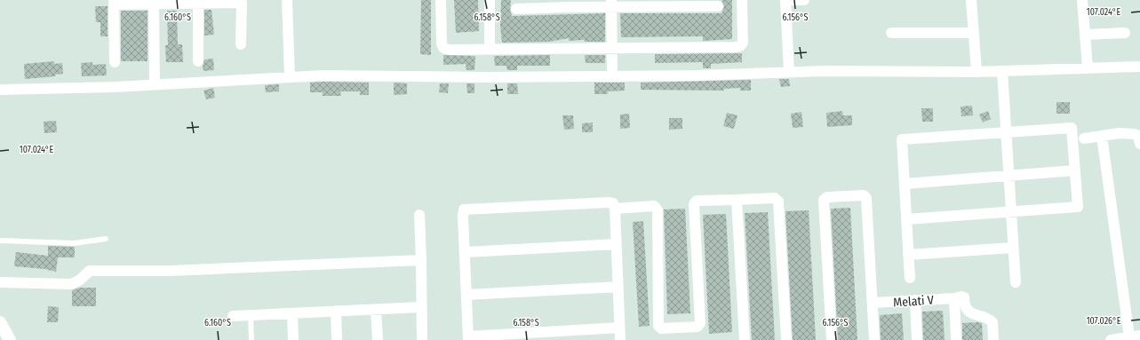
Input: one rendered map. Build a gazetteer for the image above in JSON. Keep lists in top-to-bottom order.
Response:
{
  "streets": {
    "street": ["Melati V"]
  },
  "coordinates": [
    "107.024°E",
    "6.160°S",
    "6.158°S",
    "6.156°S",
    "107.026°E"
  ]
}
